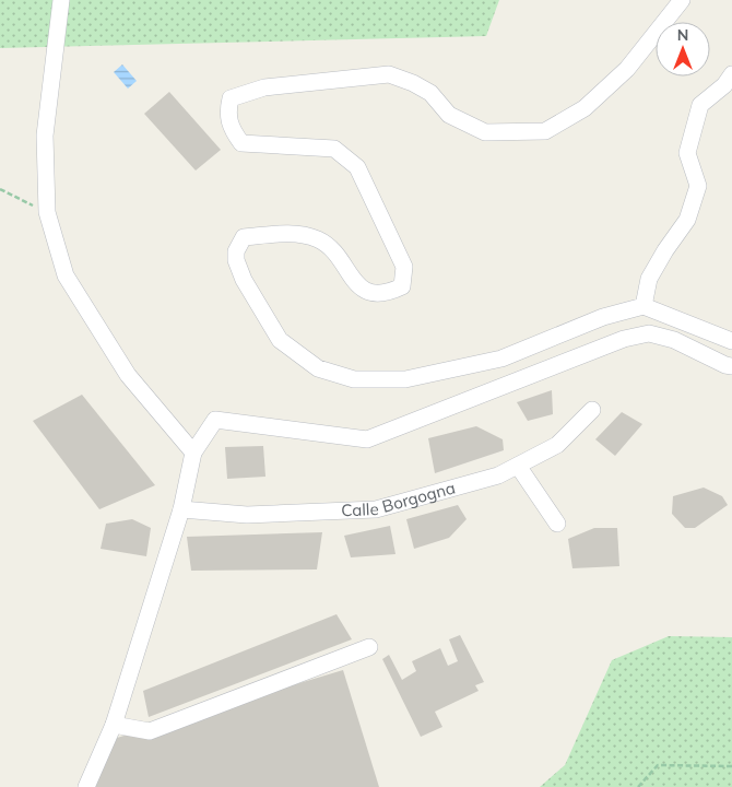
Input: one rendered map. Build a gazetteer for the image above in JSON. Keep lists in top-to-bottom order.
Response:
{
  "streets": {
    "street": ["Calle Borgogna"]
  },
  "north": "top"
}
